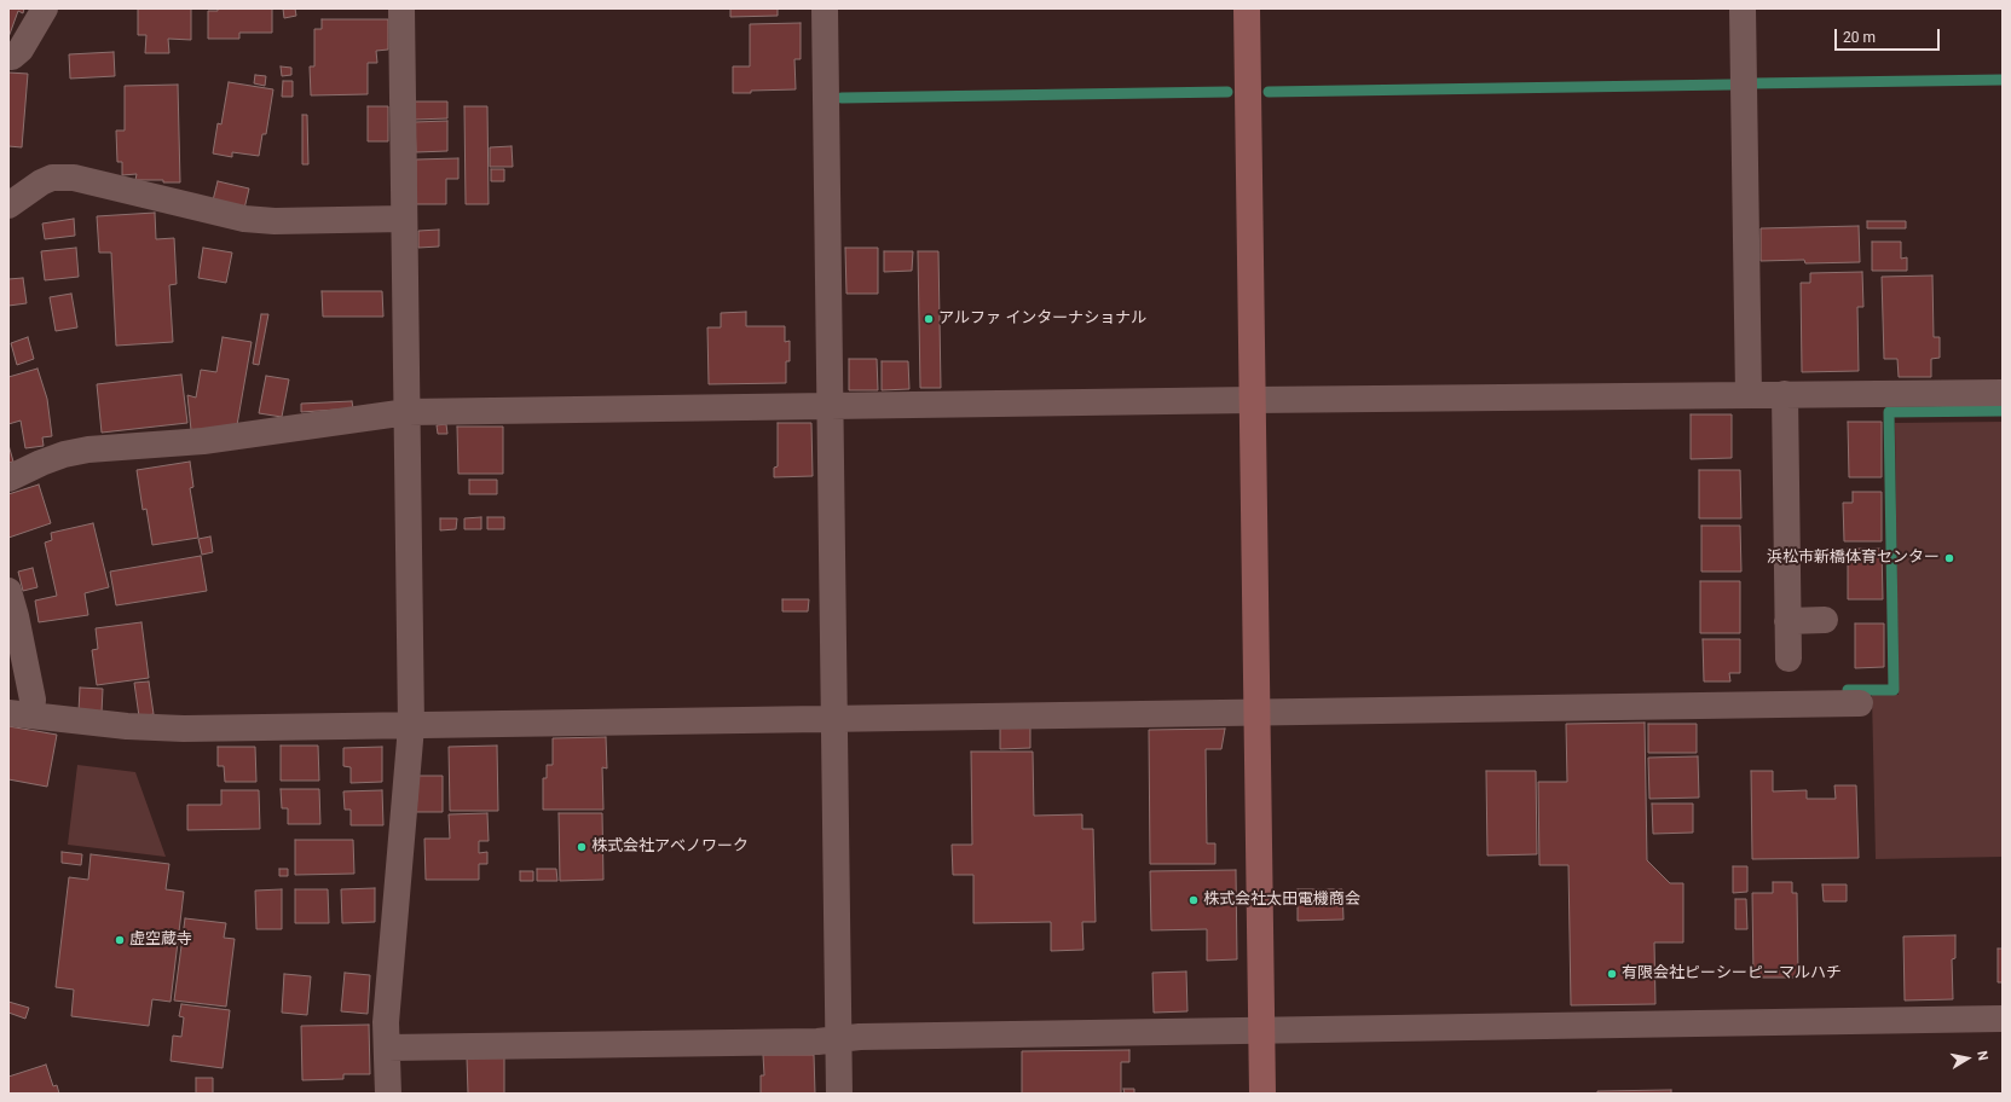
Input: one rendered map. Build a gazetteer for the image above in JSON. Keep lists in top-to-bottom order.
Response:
{
  "places": [
    "アルファ インターナショナル",
    "浜松市新橋体育センター",
    "株式会社アベノワーク",
    "株式会社太田電機商会",
    "虚空蔵寺",
    "有限会社ピーシーピーマルハチ"
  ],
  "scale_bar": "20 m",
  "north": "right"
}
